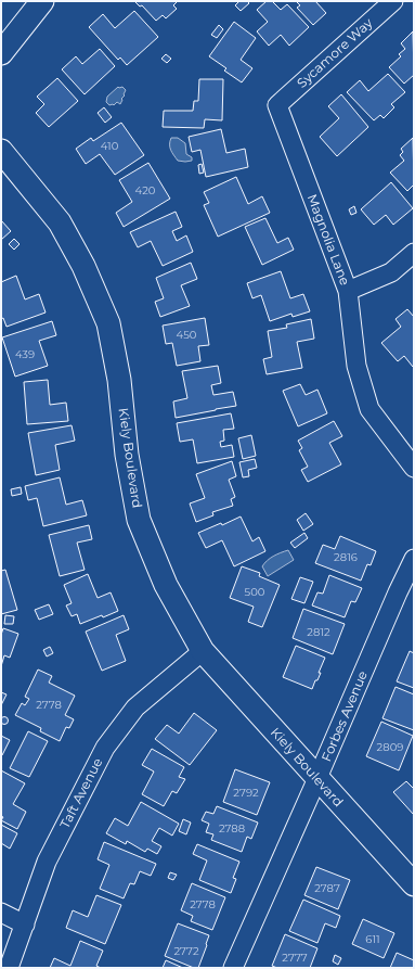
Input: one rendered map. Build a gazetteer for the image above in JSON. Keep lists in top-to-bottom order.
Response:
{
  "streets": {
    "main road": ["Kiely Boulevard"],
    "street": [
      "Sycamore Way",
      "Magnolia Lane",
      "Forbes Avenue",
      "Taft Avenue"
    ]
  },
  "crossings": [
    ["Sycamore Way", "Magnolia Lane"],
    ["Kiely Boulevard", "Forbes Avenue"],
    ["Kiely Boulevard", "Taft Avenue"]
  ],
  "house_numbers": [
    "410",
    "420",
    "450",
    "439",
    "2816",
    "500",
    "2812",
    "2778",
    "2809",
    "2792",
    "2788",
    "2787",
    "2778",
    "611",
    "2772",
    "2777"
  ]
}
